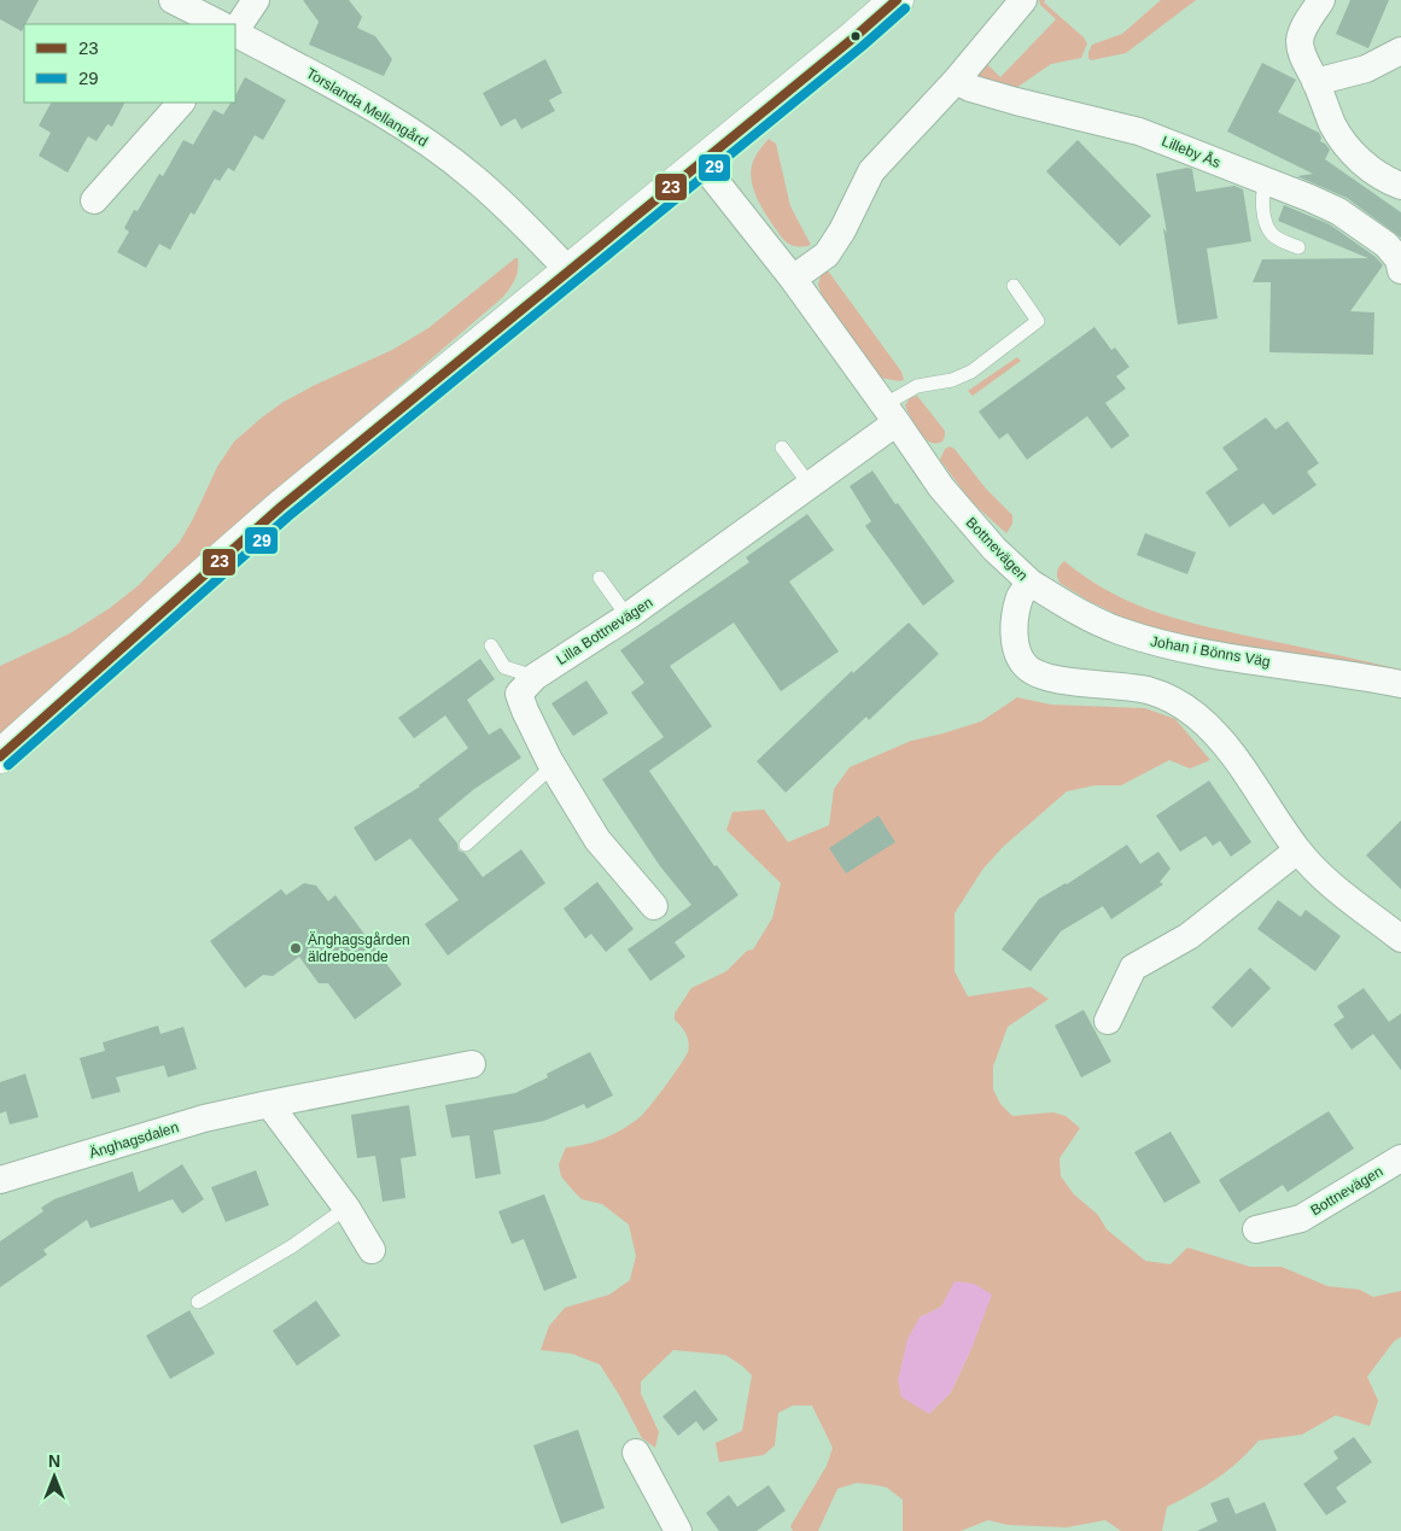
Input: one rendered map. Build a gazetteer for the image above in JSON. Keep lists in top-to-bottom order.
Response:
{
  "streets": {
    "street": [
      "Torslanda Mellangård",
      "Lilleby Ås",
      "Bottnevägen",
      "Lilla Bottnevägen",
      "Johan i Bönns Väg",
      "Änghagsdalen"
    ]
  },
  "crossings": [
    ["Bottnevägen", "Lilla Bottnevägen"],
    ["Bottnevägen", "Johan i Bönns Väg"]
  ],
  "places": ["Änghagsgården äldreboende"],
  "lines": ["transit line 23", "transit line 29"],
  "legend": ["23", "29"],
  "north": "top"
}
